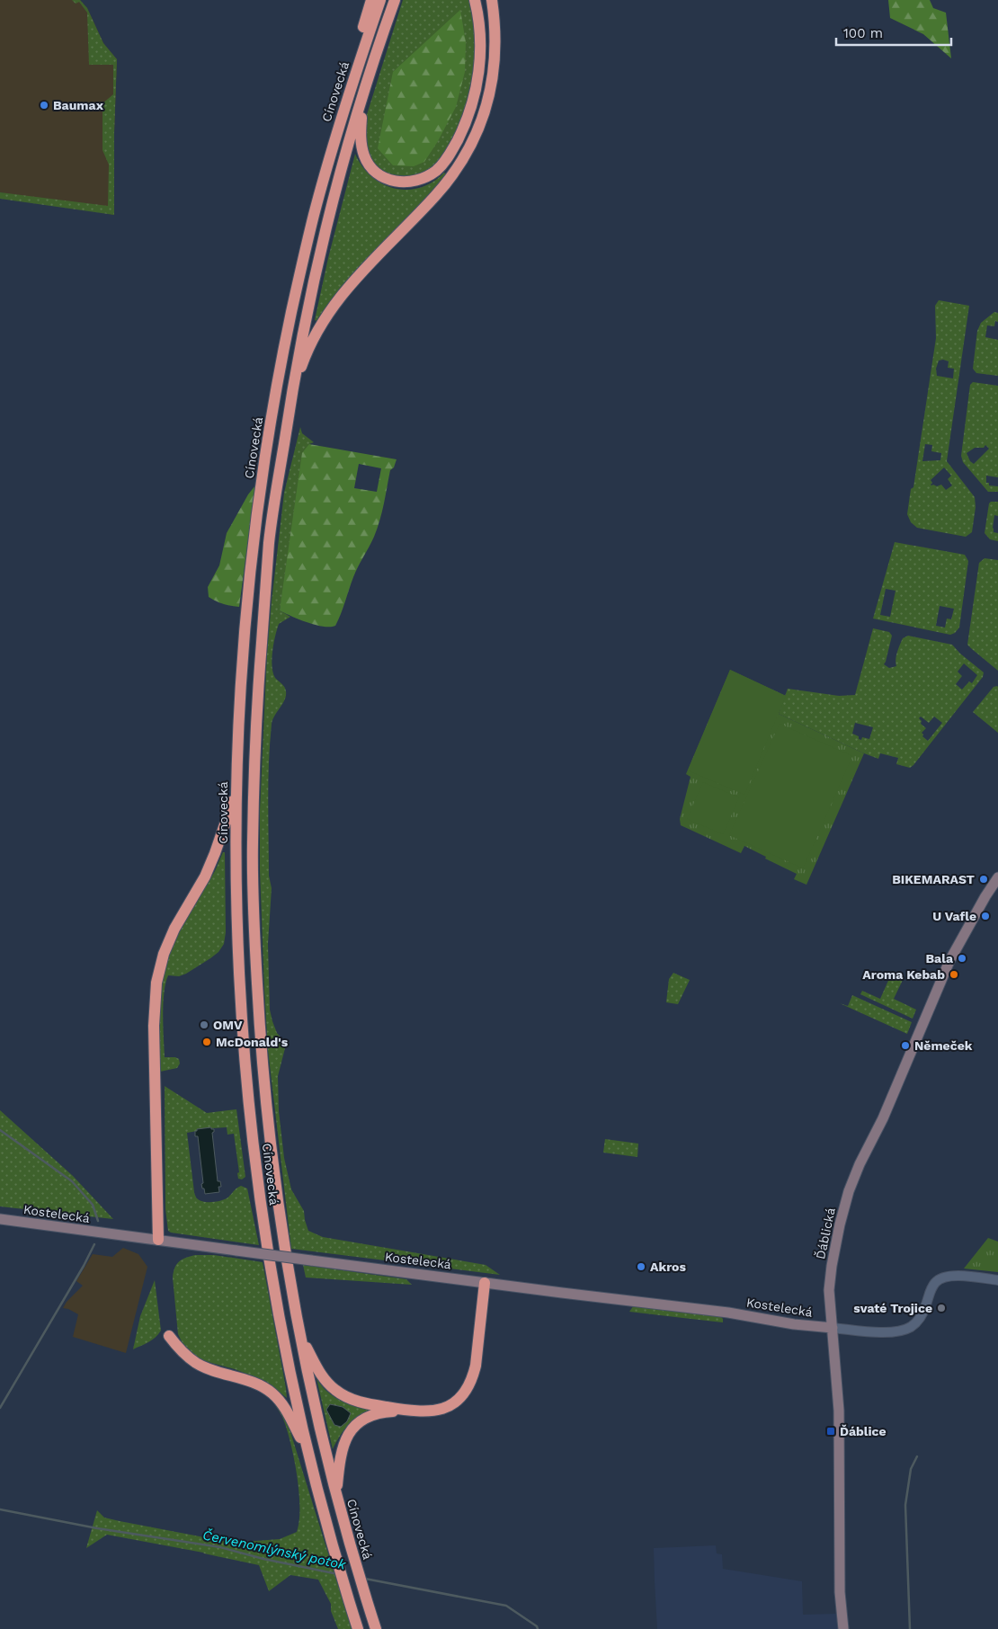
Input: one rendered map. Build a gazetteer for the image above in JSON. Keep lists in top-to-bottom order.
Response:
{
  "streets": {
    "highway": ["Cínovecká"],
    "main road": ["Kostelecká", "Ďáblická"]
  },
  "crossings": [
    ["Kostelecká", "Ďáblická"]
  ],
  "water": ["Červenomlýnský potok"],
  "places": {
    "other": [
      "Baumax",
      "BIKEMARAST",
      "U Vafle",
      "Bala",
      "Aroma Kebab",
      "OMV",
      "McDonald's",
      "Němeček",
      "Akros",
      "svaté Trojice"
    ],
    "transit": ["Ďáblice"]
  },
  "scale_bar": "100 m"
}
